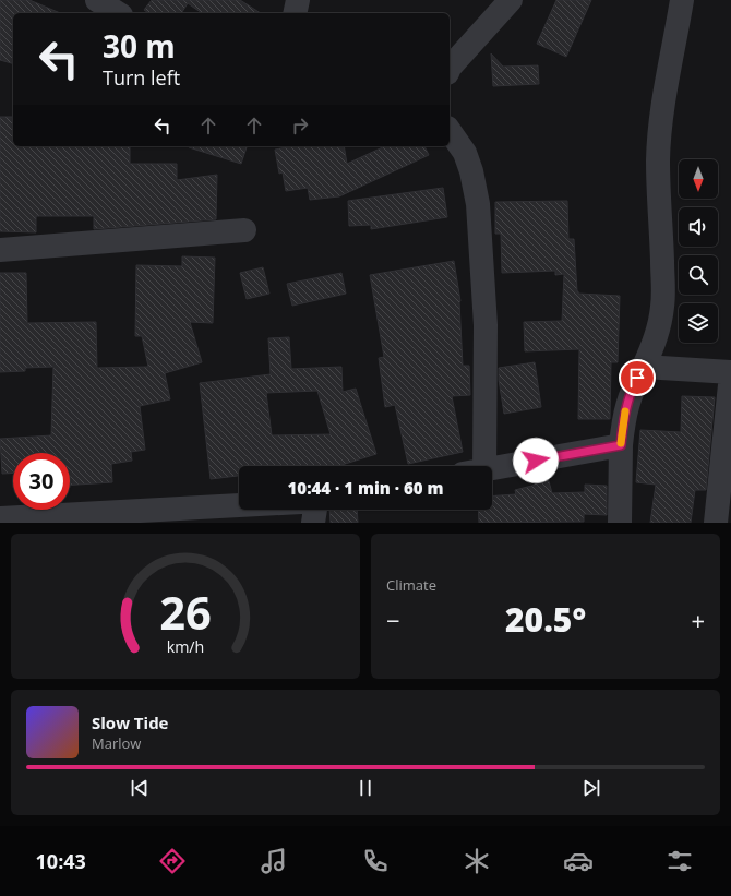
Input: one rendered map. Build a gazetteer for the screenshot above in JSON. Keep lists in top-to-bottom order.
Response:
{
  "north": "bottom",
  "page": {
    "turn": ["30 m", "Turn left"],
    "limit": "30",
    "trip": "10:44 · 1 min · 60 m",
    "tile": "Climate",
    "heat": ["−", "20.5°", "+"],
    "song": ["Slow Tide", "Marlow"],
    "tabs": "10:43",
    "gauge": ["26", "km/h"]
  }
}
